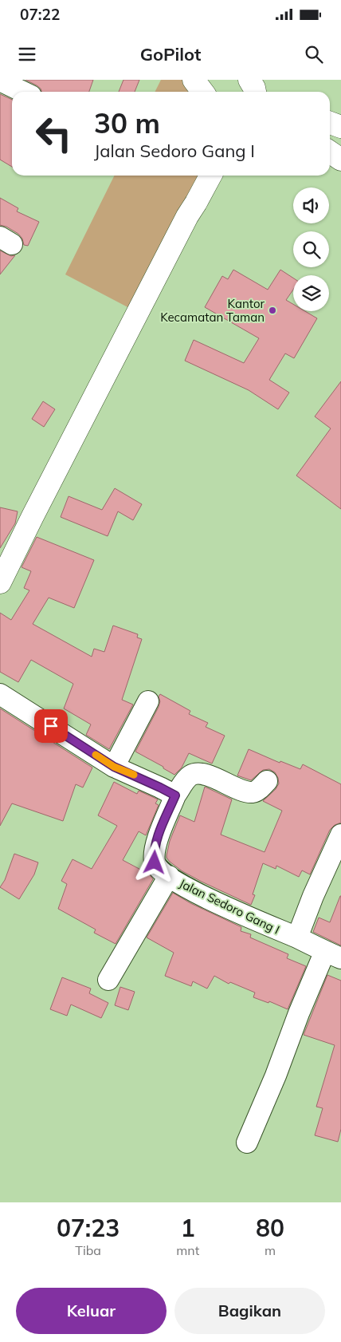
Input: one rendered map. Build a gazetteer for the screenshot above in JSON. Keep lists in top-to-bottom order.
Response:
{
  "streets": {
    "street": ["Jalan Sedoro Gang I"]
  },
  "places": ["Kantor Kecamatan Taman"],
  "page": {
    "status": "07:22",
    "header": "GoPilot",
    "turn": ["30 m", "Jalan Sedoro Gang I"],
    "eta": [
      "07:23",
      "Tiba",
      "1",
      "mnt",
      "80",
      "m"
    ],
    "buttons": ["Keluar", "Bagikan"]
  }
}
